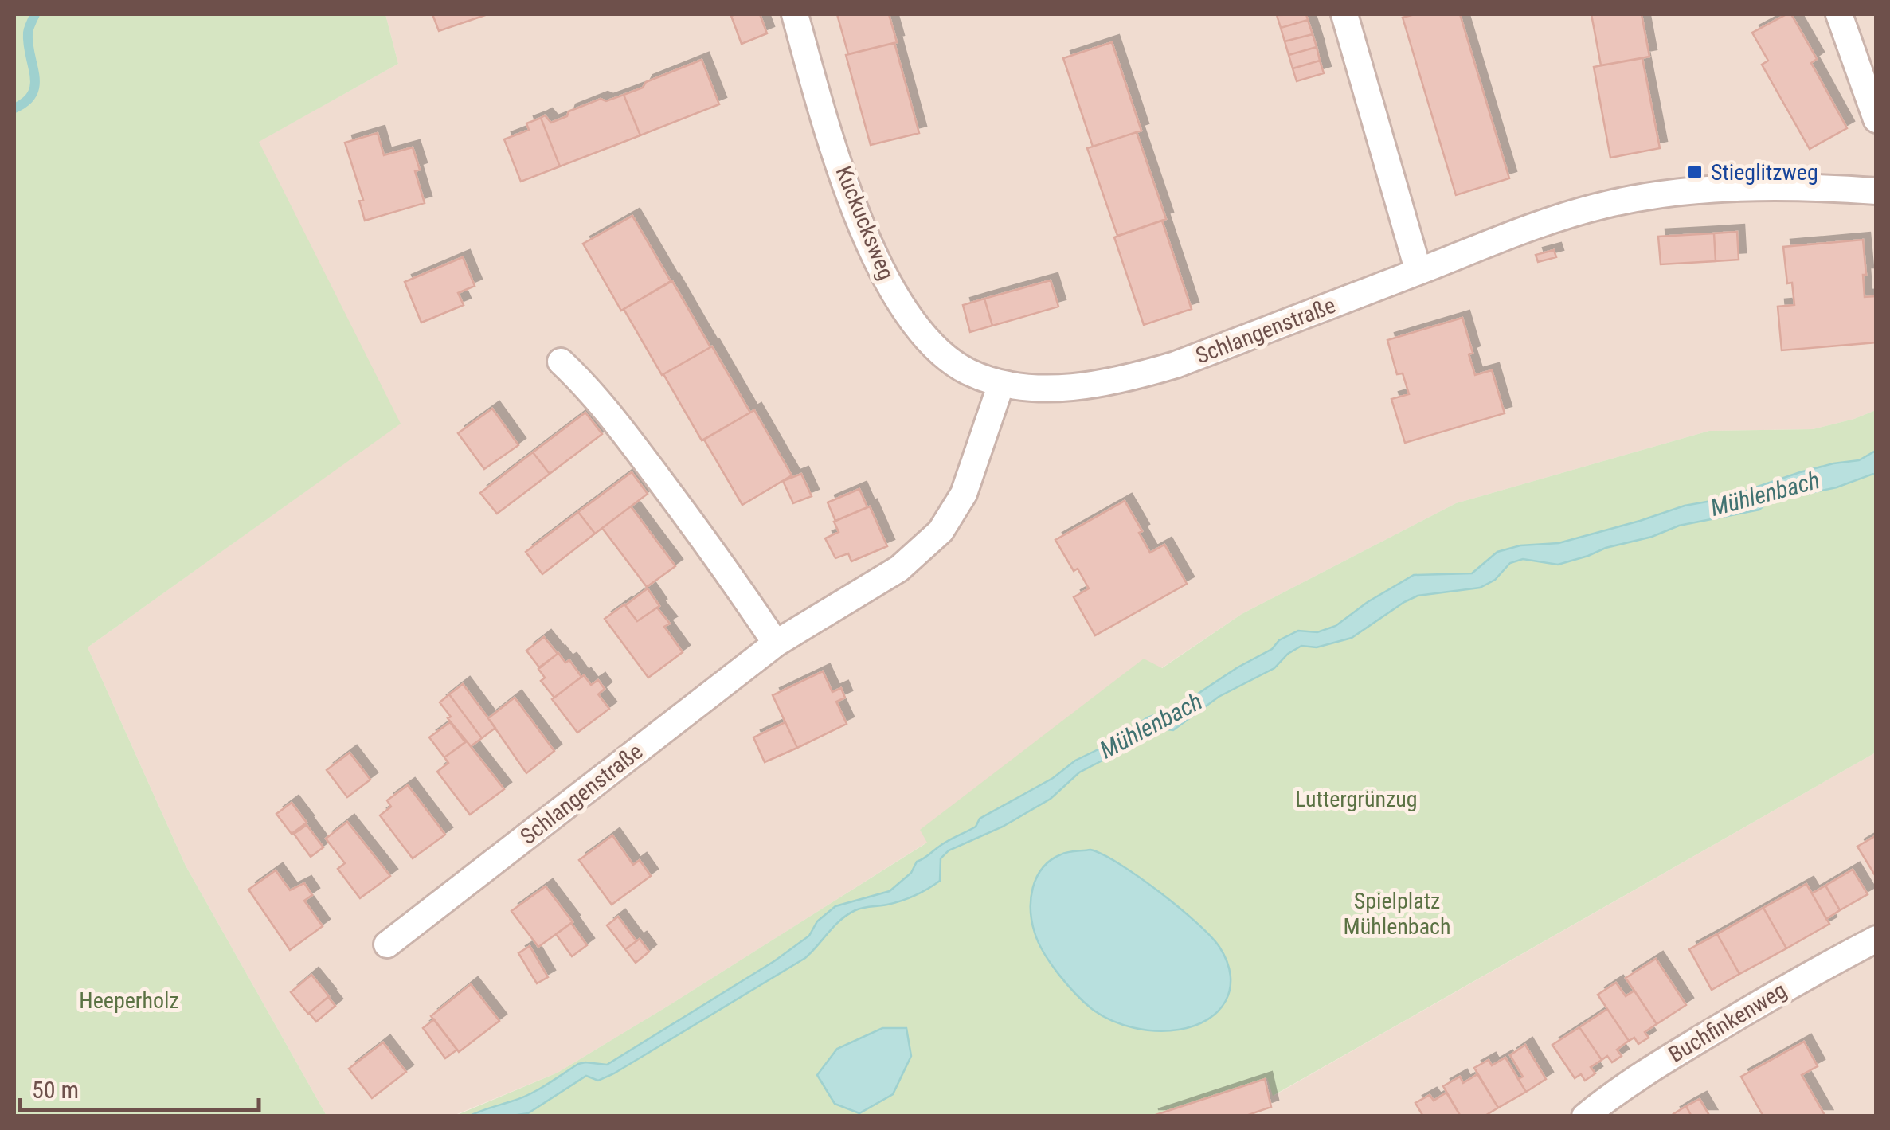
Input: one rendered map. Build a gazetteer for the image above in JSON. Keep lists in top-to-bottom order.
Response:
{
  "streets": {
    "street": ["Kuckucksweg", "Schlangenstraße", "Buchfinkenweg"]
  },
  "crossings": [
    ["Kuckucksweg", "Schlangenstraße"]
  ],
  "water": ["Mühlenbach"],
  "parks": ["Luttergrünzug", "Spielplatz Mühlenbach", "Heeperholz"],
  "places": {
    "transit": ["Stieglitzweg"]
  },
  "scale_bar": "50 m"
}
